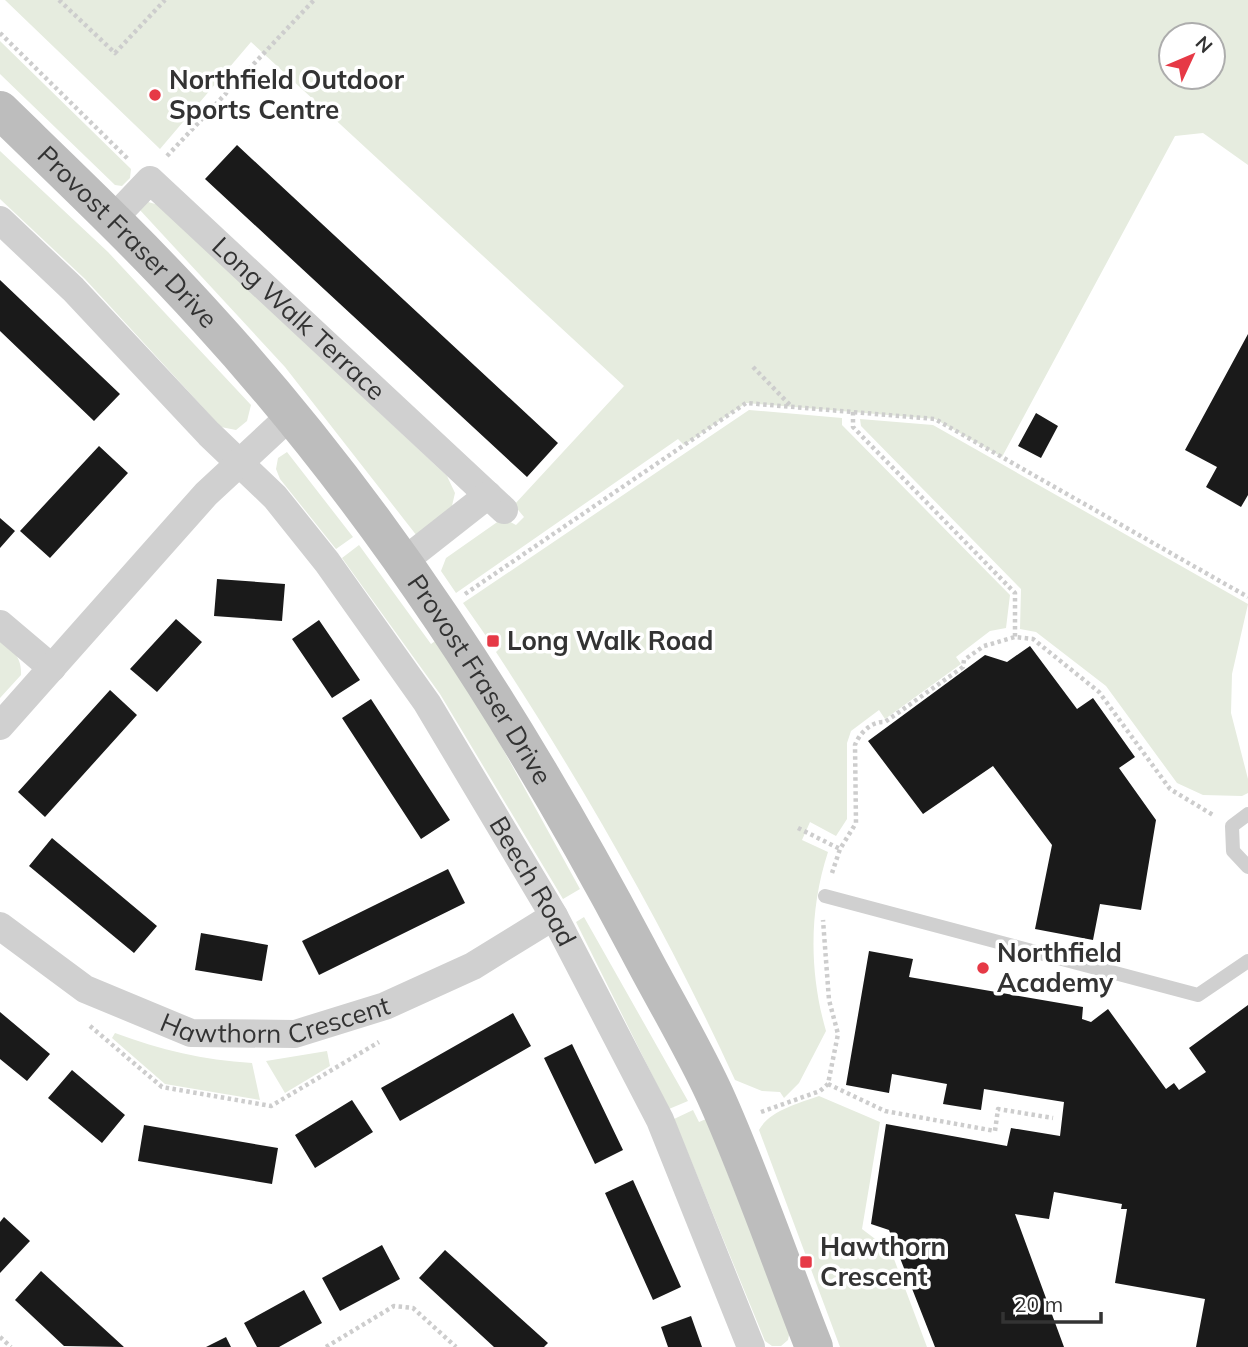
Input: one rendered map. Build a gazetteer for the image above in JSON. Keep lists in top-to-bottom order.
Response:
{
  "streets": {
    "street": [
      "Provost Fraser Drive",
      "Long Walk Terrace",
      "Beech Road",
      "Hawthorn Crescent"
    ]
  },
  "crossings": [
    ["Provost Fraser Drive", "Long Walk Terrace"],
    ["Beech Road", "Hawthorn Crescent"]
  ],
  "places": {
    "other": ["Northfield Outdoor Sports Centre", "Northfield Academy"],
    "transit": ["Long Walk Road", "Hawthorn Crescent"]
  },
  "scale_bar": "20 m",
  "north": "top right"
}
